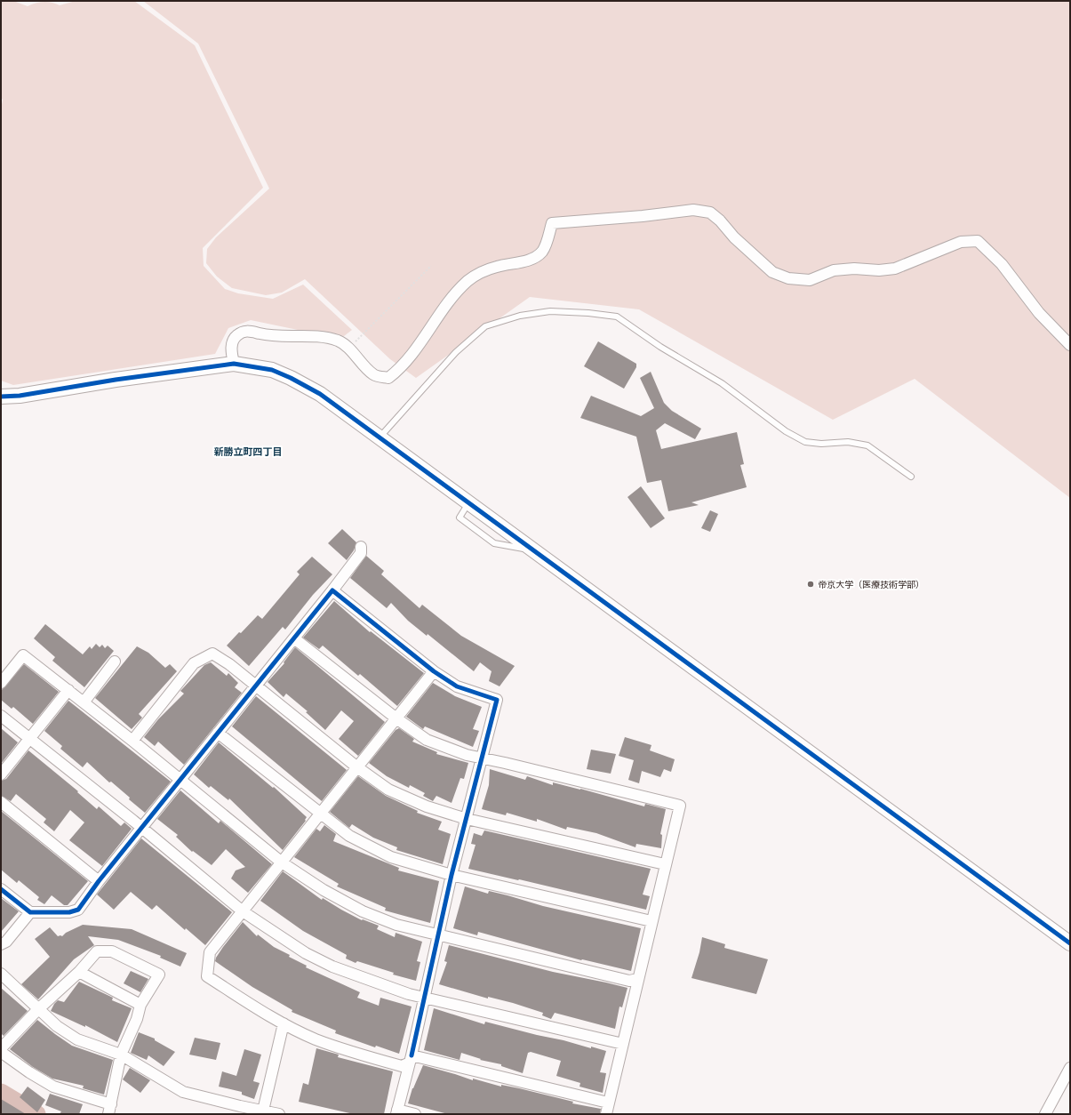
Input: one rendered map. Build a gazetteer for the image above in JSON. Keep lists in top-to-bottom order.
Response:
{
  "districts": ["新勝立町四丁目"],
  "places": ["帝京大学（医療技術学部）"]
}
